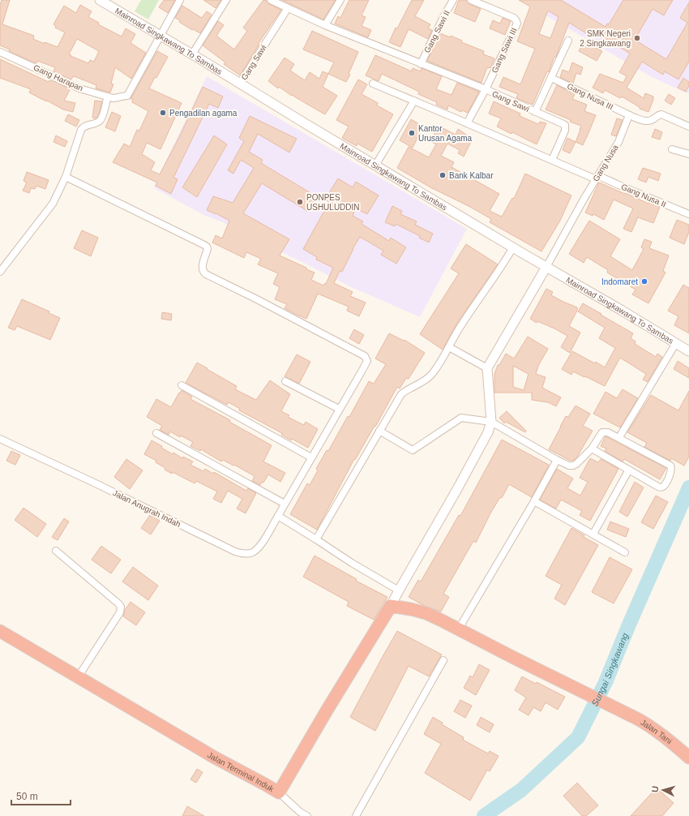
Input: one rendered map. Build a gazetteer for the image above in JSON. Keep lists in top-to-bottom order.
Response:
{
  "streets": {
    "highway": ["Jalan Tani", "Jalan Terminal Induk"],
    "street": [
      "Gang Sawi II",
      "Mainroad Singkawang To Sambas",
      "Gang Sawi III",
      "Gang Sawi",
      "Gang Harapan",
      "Gang Nusa III",
      "Gang Nusa",
      "Gang Nusa II",
      "Jalan Anugrah Indah"
    ]
  },
  "crossings": [
    ["Gang Sawi II", "Gang Sawi"],
    ["Mainroad Singkawang To Sambas", "Gang Sawi"],
    ["Mainroad Singkawang To Sambas", "Gang Harapan"],
    ["Mainroad Singkawang To Sambas", "Gang Nusa"],
    ["Gang Sawi III", "Gang Sawi"],
    ["Gang Sawi", "Gang Nusa II"],
    ["Gang Nusa III", "Gang Nusa"],
    ["Gang Nusa", "Gang Nusa II"],
    ["Jalan Tani", "Jalan Terminal Induk"]
  ],
  "water": ["Sungai Singkawang"],
  "places": [
    "SMK Negeri 2 Singkawang",
    "Pengadilan agama",
    "Kantor Urusan Agama",
    "Bank Kalbar",
    "PONPES USHULUDDIN",
    "Indomaret"
  ],
  "scale_bar": "50 m",
  "north": "left"
}
